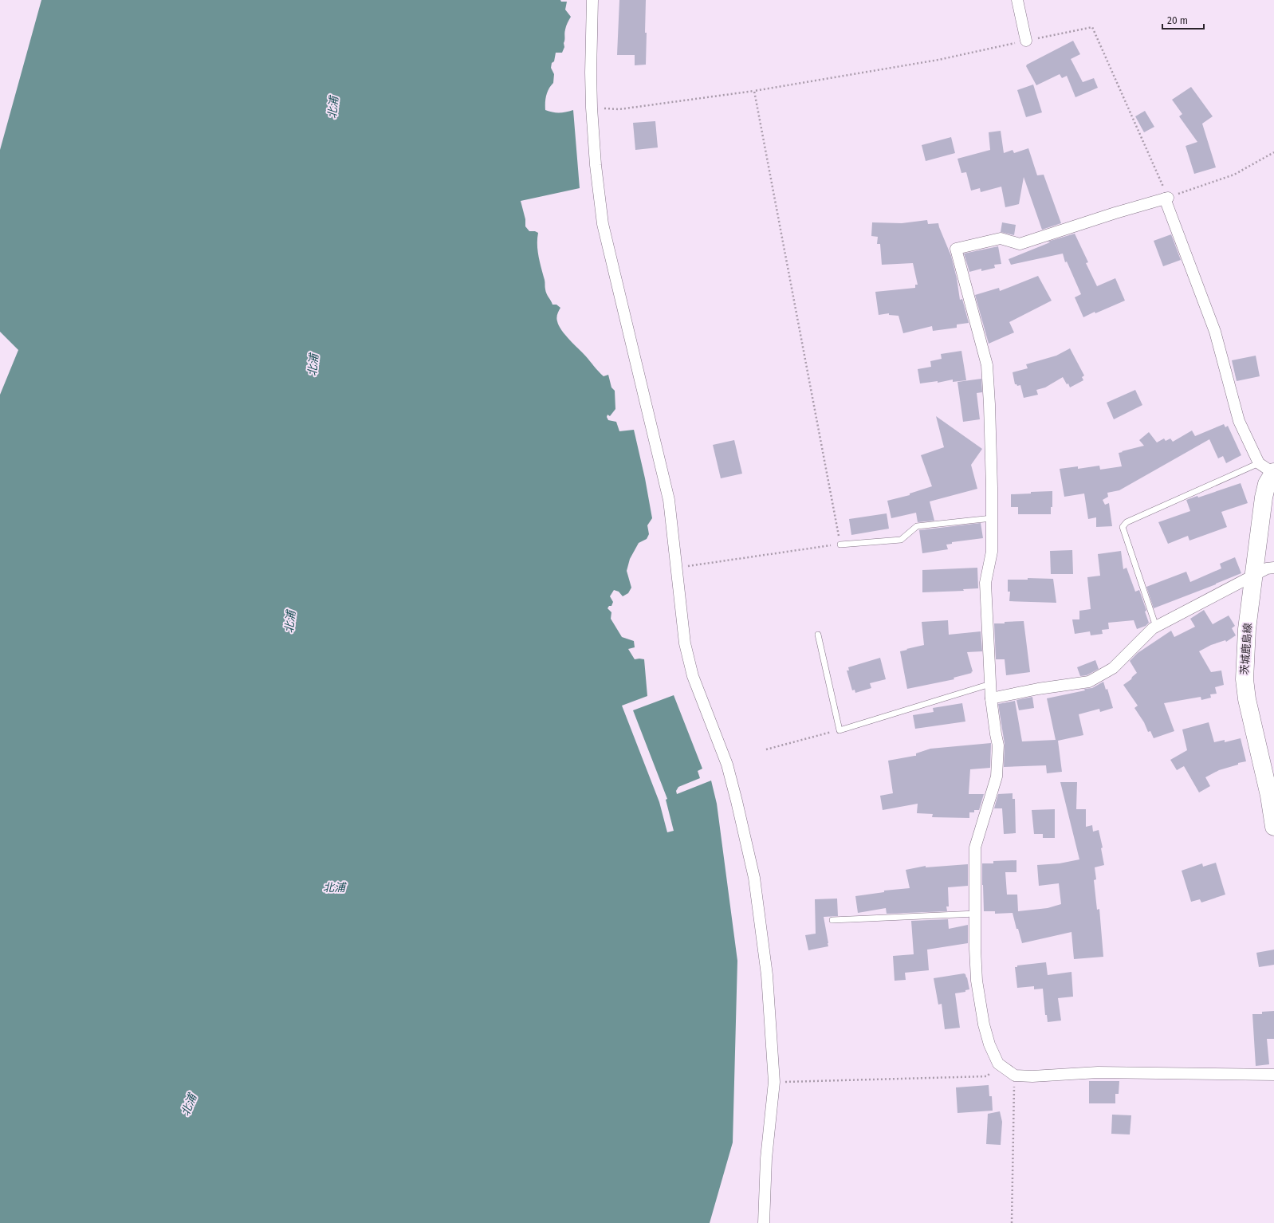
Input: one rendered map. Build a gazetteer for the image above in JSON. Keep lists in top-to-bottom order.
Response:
{
  "streets": {
    "main road": ["茨城鹿島線"]
  },
  "water": ["北浦"],
  "scale_bar": "20 m"
}
